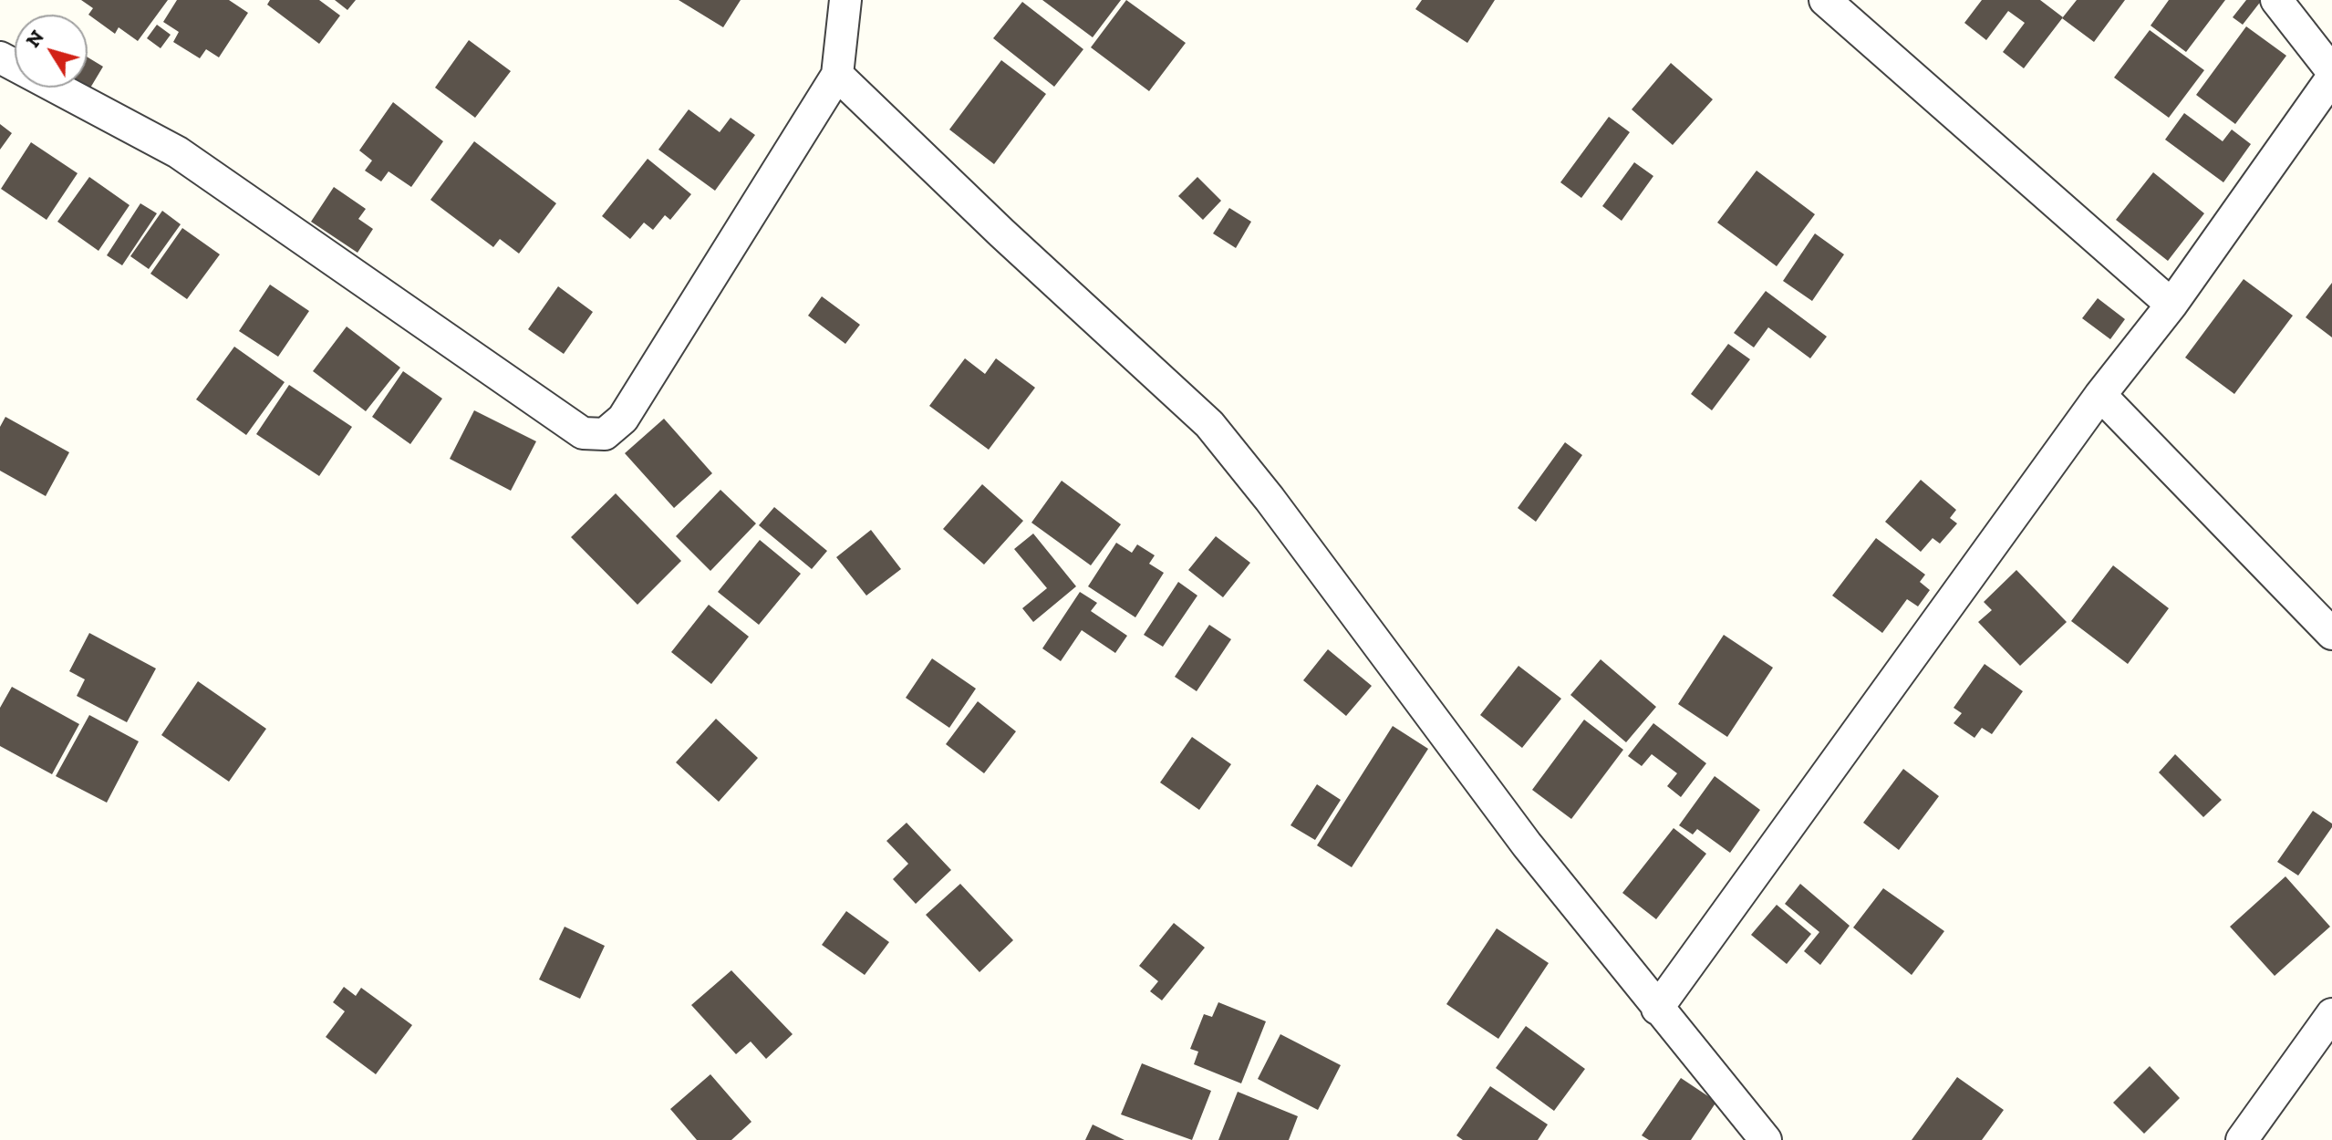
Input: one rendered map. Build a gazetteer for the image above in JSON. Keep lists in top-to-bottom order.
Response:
{
  "north": "top left"
}
